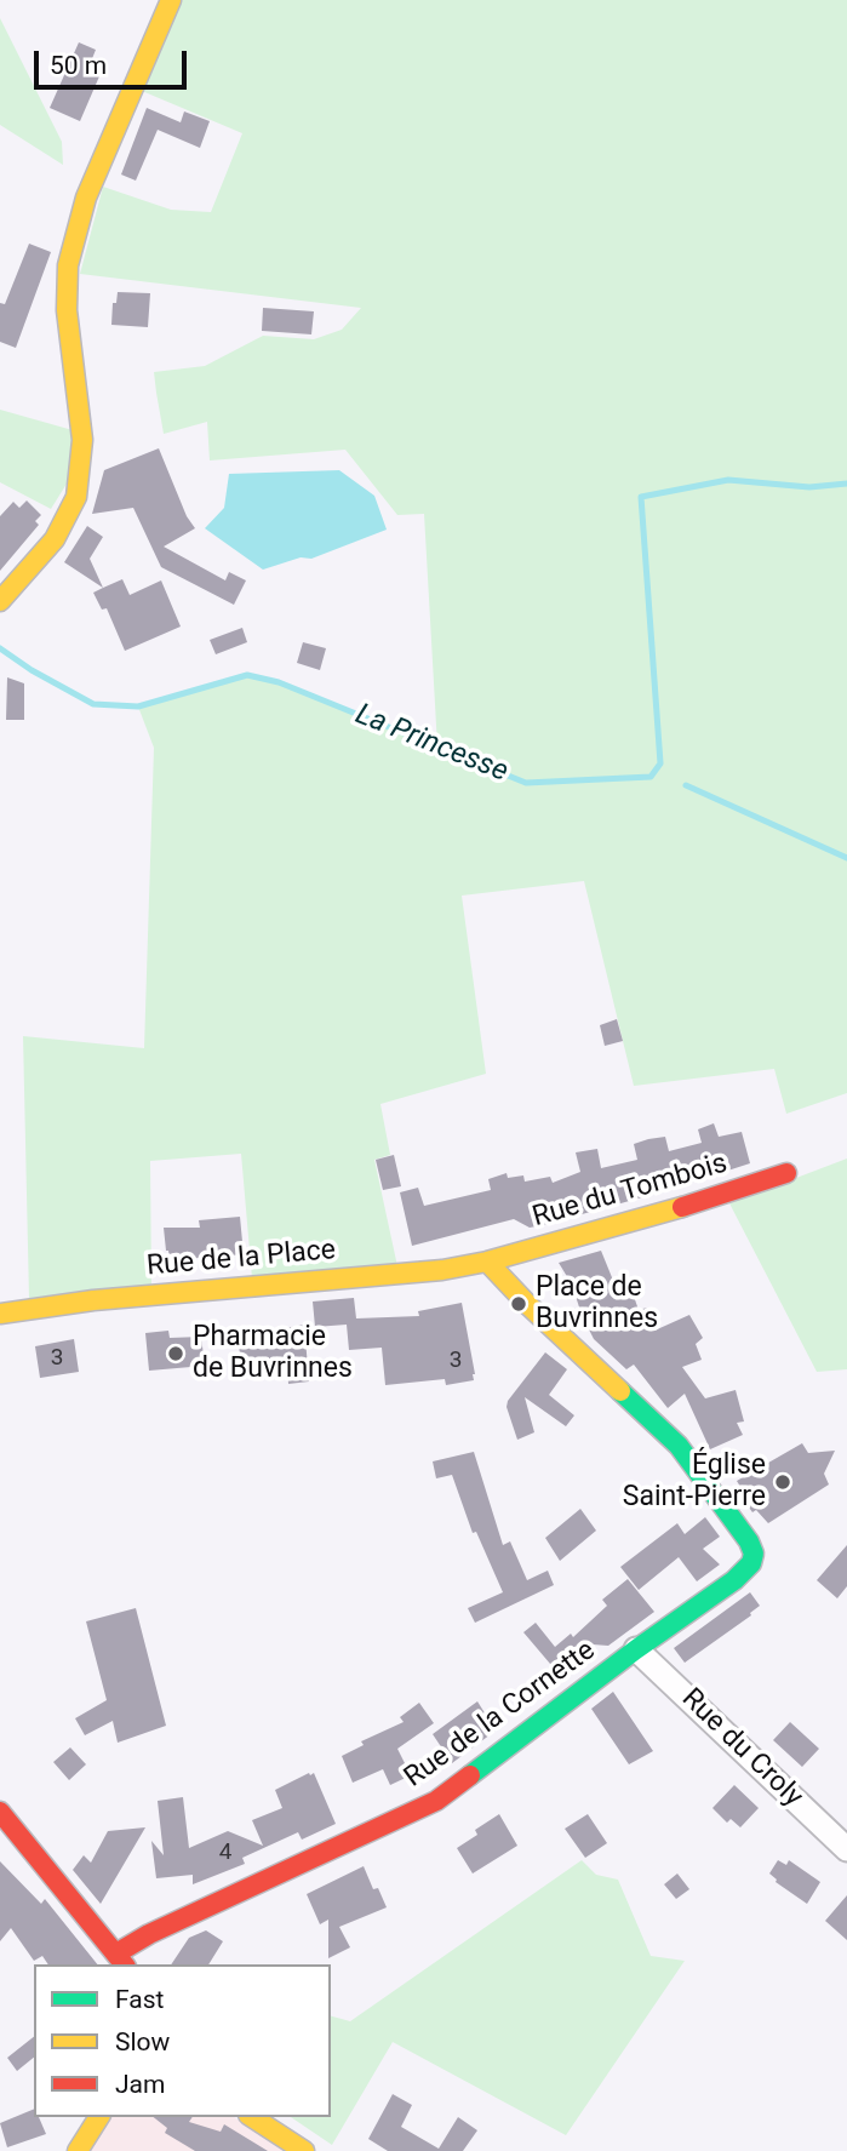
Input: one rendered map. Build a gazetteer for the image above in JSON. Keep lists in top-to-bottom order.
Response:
{
  "streets": {
    "street": [
      "Rue du Tombois",
      "Rue de la Place",
      "Rue de la Cornette",
      "Rue du Croly"
    ]
  },
  "crossings": [
    ["Rue du Tombois", "Rue de la Place"],
    ["Rue du Tombois", "Rue de la Cornette"],
    ["Rue de la Place", "Rue de la Cornette"],
    ["Rue de la Cornette", "Rue du Croly"]
  ],
  "water": ["La Princesse"],
  "places": ["Place de Buvrinnes", "Pharmacie de Buvrinnes", "Église Saint-Pierre"],
  "house_numbers": ["3", "3", "4"],
  "legend": ["Fast", "Slow", "Jam"],
  "scale_bar": "50 m"
}
